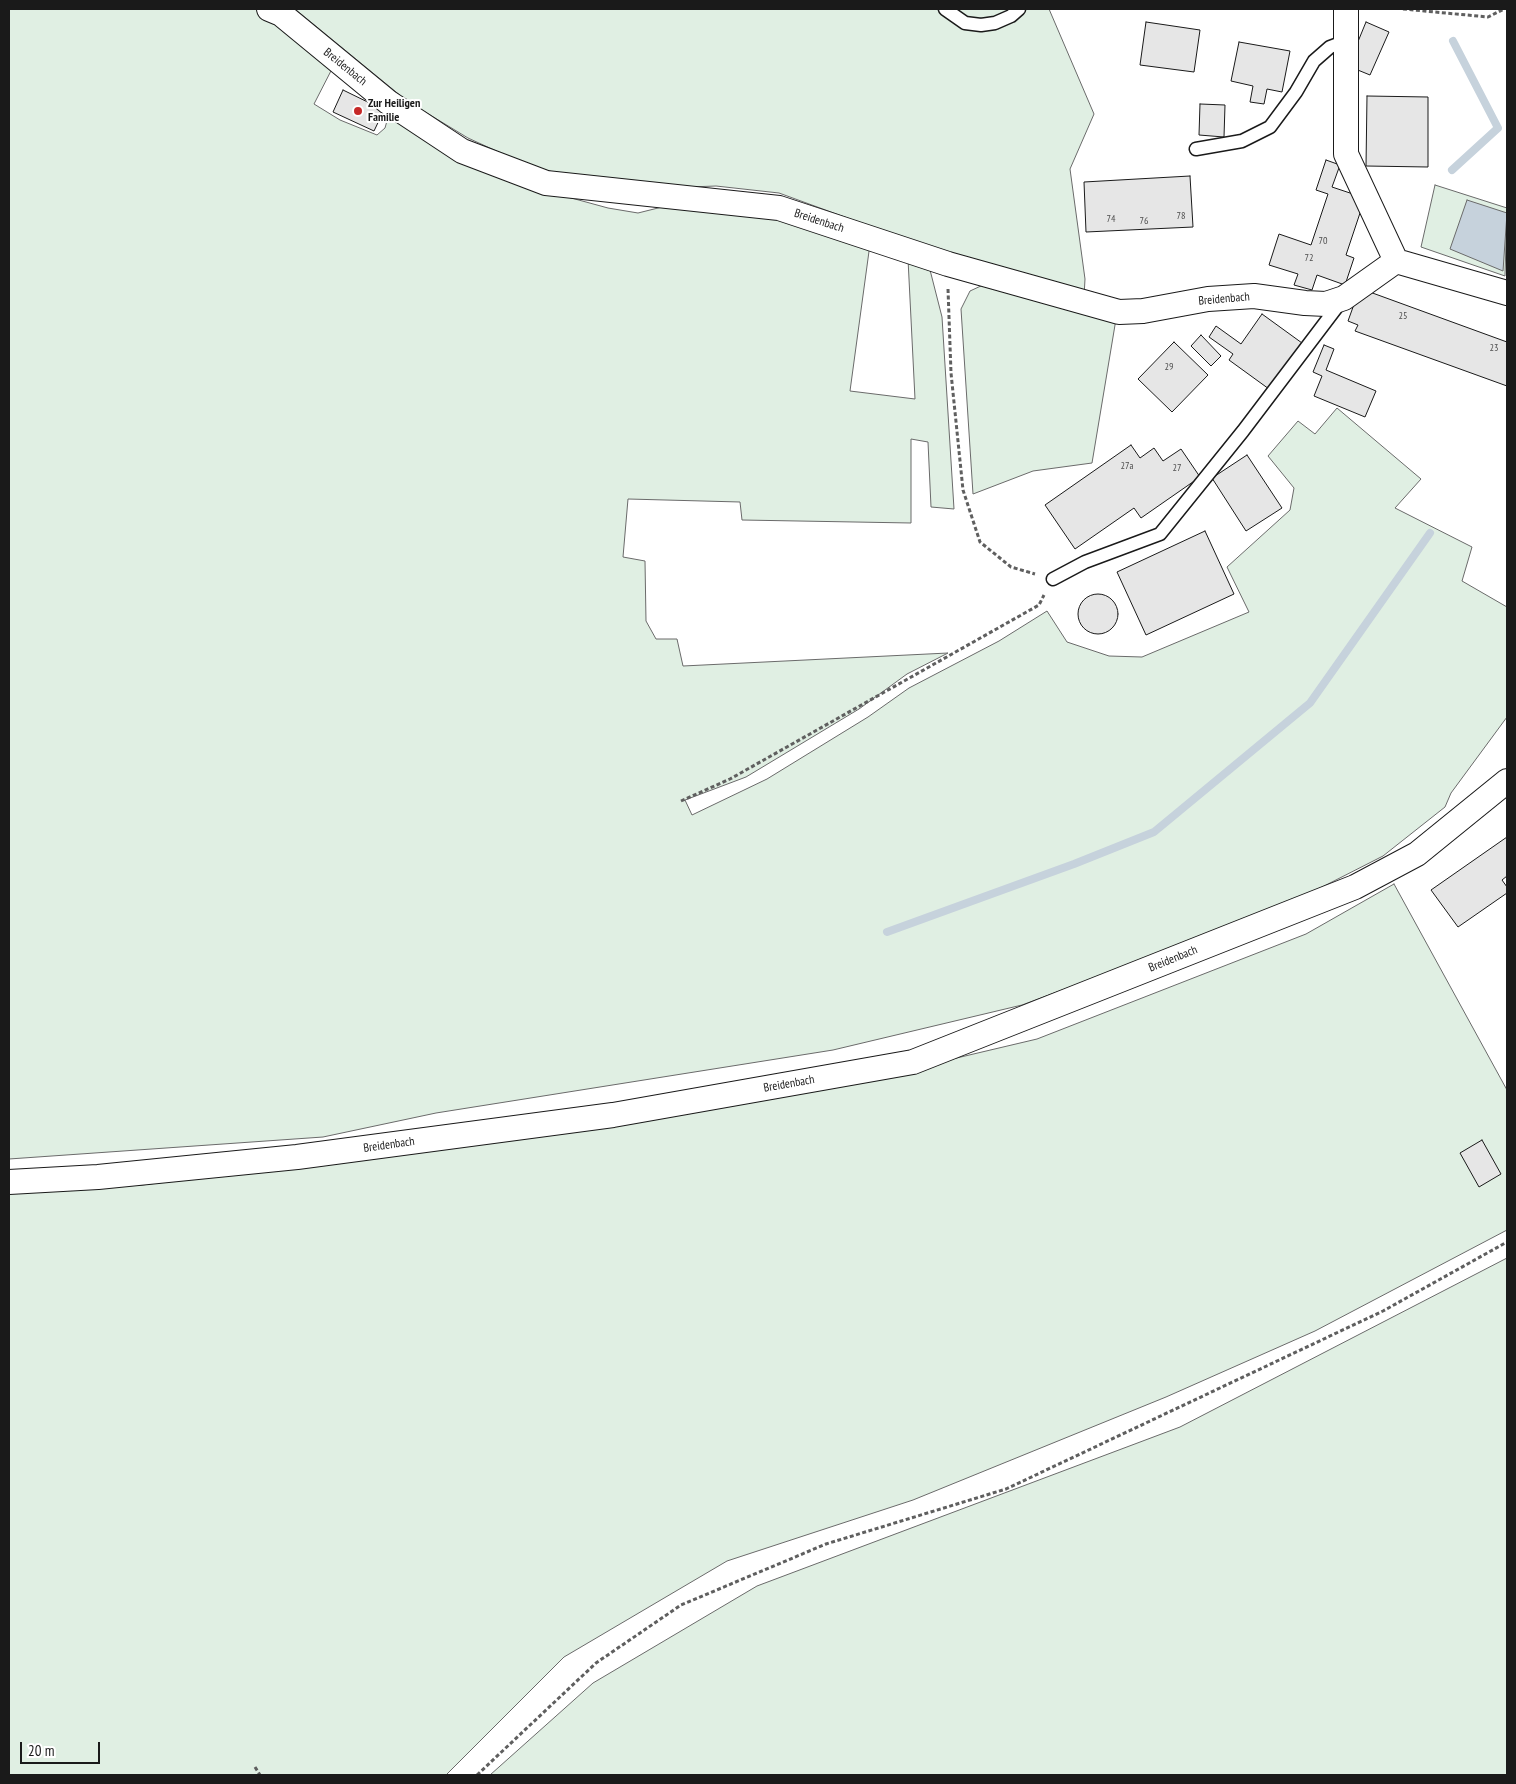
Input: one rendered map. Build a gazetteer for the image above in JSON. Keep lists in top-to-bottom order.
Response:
{
  "streets": {
    "street": ["Breidenbach"]
  },
  "places": ["Zur Heiligen Familie"],
  "house_numbers": [
    "78",
    "74",
    "76",
    "70",
    "72",
    "25",
    "23",
    "29",
    "27a",
    "27"
  ],
  "scale_bar": "20 m"
}
